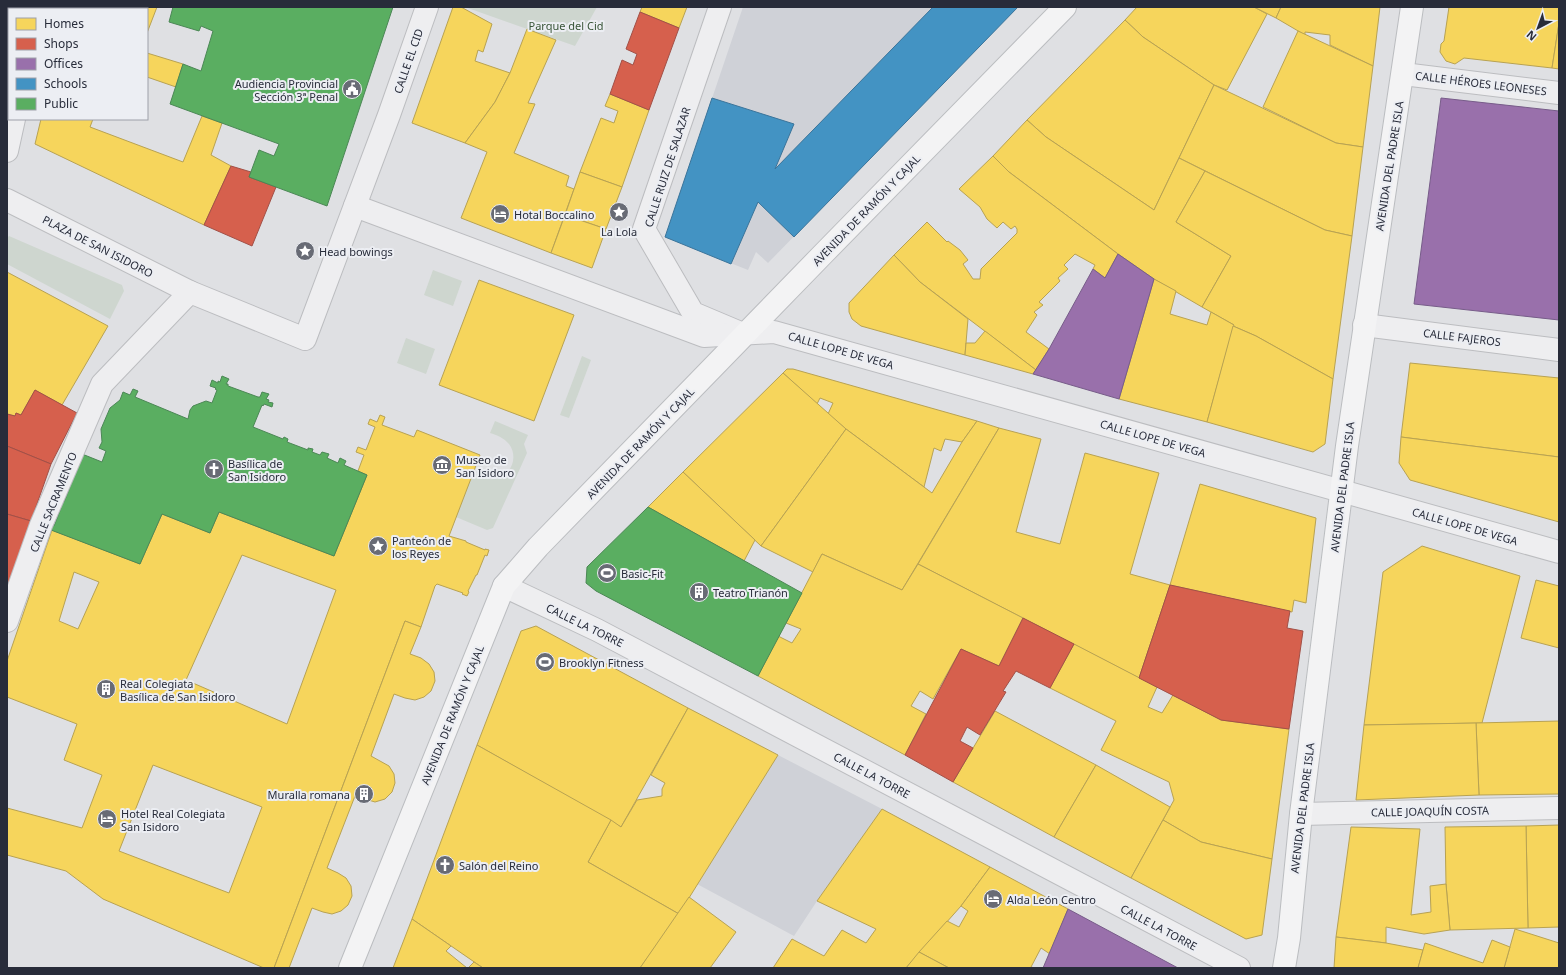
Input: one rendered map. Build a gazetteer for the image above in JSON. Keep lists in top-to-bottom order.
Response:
{
  "streets": {
    "main road": ["AVENIDA DEL PADRE ISLA", "AVENIDA DE RAMÓN Y CAJAL"],
    "street": [
      "CALLE EL CID",
      "CALLE HÉROES LEONESES",
      "CALLE RUIZ DE SALAZAR",
      "PLAZA DE SAN ISIDORO",
      "CALLE FAJEROS",
      "CALLE LOPE DE VEGA",
      "CALLE SACRAMENTO",
      "CALLE LA TORRE",
      "CALLE JOAQUÍN COSTA"
    ]
  },
  "crossings": [
    ["CALLE EL CID", "PLAZA DE SAN ISIDORO"],
    ["CALLE EL CID", "CALLE LOPE DE VEGA"],
    ["CALLE HÉROES LEONESES", "AVENIDA DEL PADRE ISLA"],
    ["AVENIDA DEL PADRE ISLA", "CALLE FAJEROS"],
    ["AVENIDA DEL PADRE ISLA", "CALLE LOPE DE VEGA"],
    ["AVENIDA DEL PADRE ISLA", "CALLE JOAQUÍN COSTA"],
    ["CALLE RUIZ DE SALAZAR", "AVENIDA DE RAMÓN Y CAJAL"],
    ["CALLE RUIZ DE SALAZAR", "CALLE LOPE DE VEGA"],
    ["AVENIDA DE RAMÓN Y CAJAL", "CALLE LOPE DE VEGA"],
    ["AVENIDA DE RAMÓN Y CAJAL", "CALLE LA TORRE"],
    ["PLAZA DE SAN ISIDORO", "CALLE LOPE DE VEGA"],
    ["PLAZA DE SAN ISIDORO", "CALLE SACRAMENTO"]
  ],
  "parks": ["Parque del Cid"],
  "places": {
    "public building": ["Audiencia Provincial Sección 3ª Penal"],
    "place": ["La Lola", "Head bowings", "Panteón de los Reyes"],
    "hotel": ["Hotal Boccalino", "Hotel Real Colegiata San Isidoro", "Alda León Centro"],
    "museum": ["Museo de San Isidoro"],
    "church": ["Basílica de San Isidoro", "Salón del Reino"],
    "sports": ["Basic-Fit", "Brooklyn Fitness"],
    "building": ["Teatro Trianón", "Real Colegiata Basílica de San Isidoro", "Muralla romana"]
  },
  "legend": [
    "Homes",
    "Shops",
    "Offices",
    "Schools",
    "Public"
  ],
  "north": "bottom left"
}
